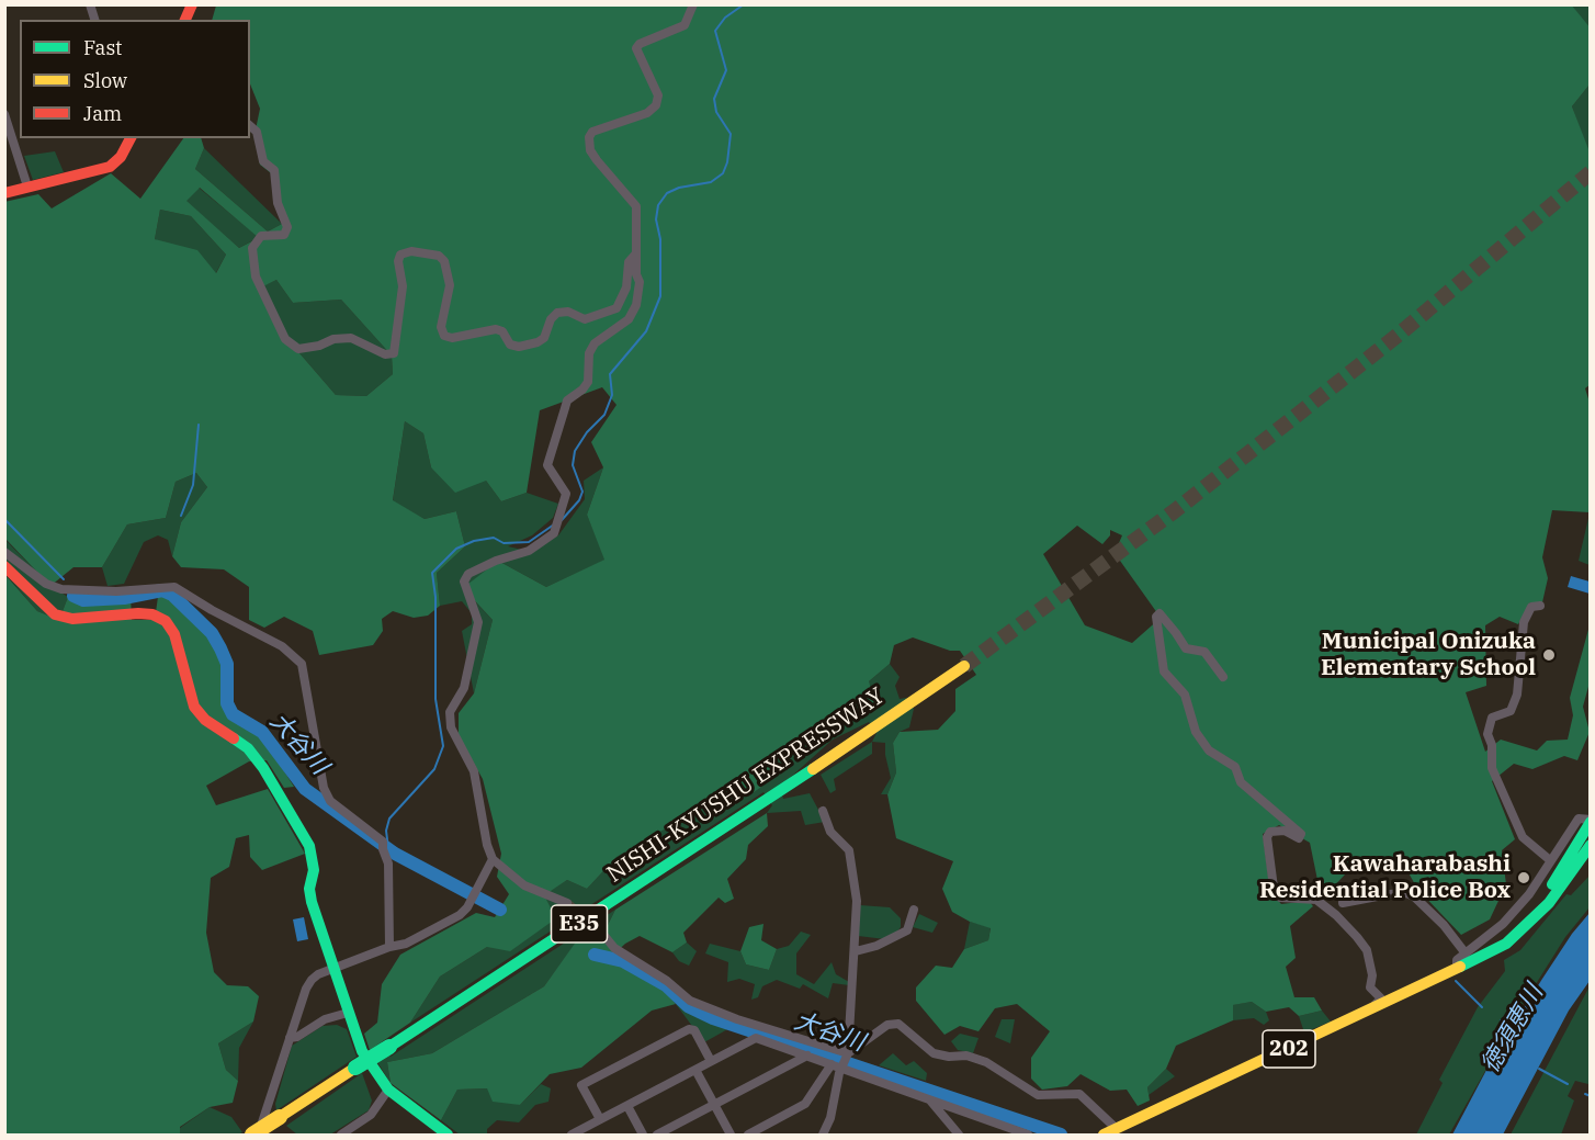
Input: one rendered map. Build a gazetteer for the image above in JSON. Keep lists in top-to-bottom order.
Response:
{
  "streets": {
    "main road": ["NISHI-KYUSHU EXPRESSWAY", "E35", "202"]
  },
  "water": ["大谷川", "徳須恵川"],
  "places": ["Municipal Onizuka Elementary School", "Kawaharabashi Residential Police Box"],
  "legend": ["Fast", "Slow", "Jam"]
}
